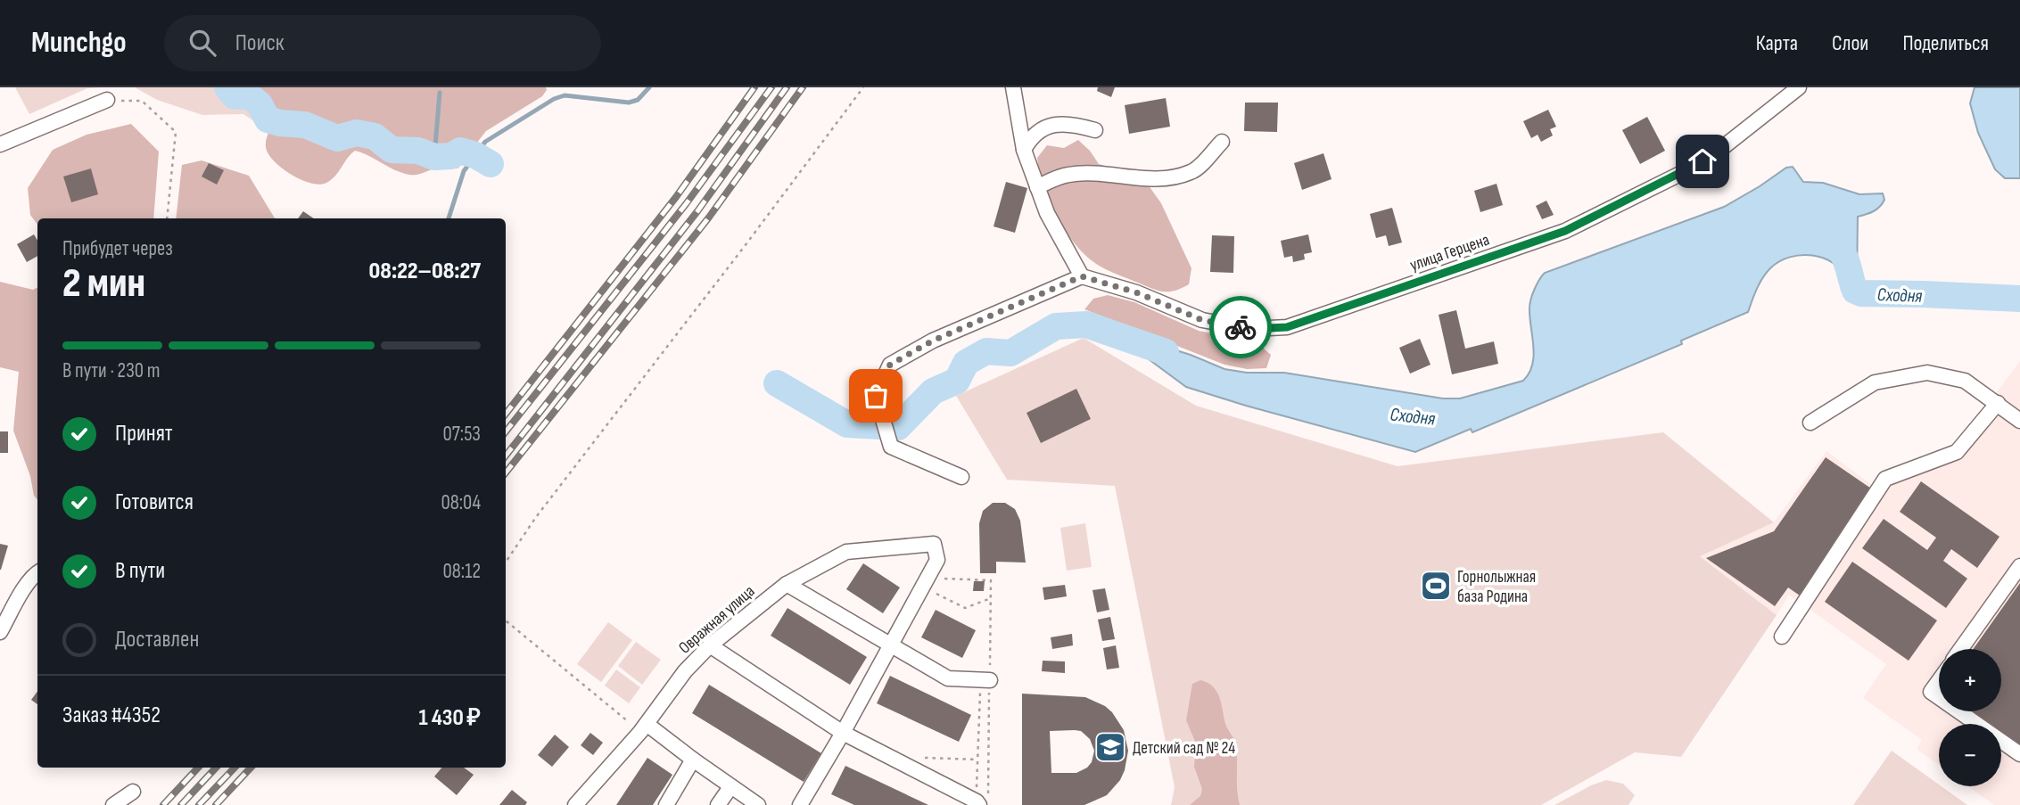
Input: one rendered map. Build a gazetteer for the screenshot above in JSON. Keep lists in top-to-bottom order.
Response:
{
  "streets": {
    "street": ["улица Герцена", "Овражная улица"]
  },
  "water": ["Сходня"],
  "places": {
    "sports": ["Горнолыжная база Родина"],
    "school or university": ["Детский сад № 24"]
  },
  "page": {
    "header": "Munchgo",
    "search": "Поиск",
    "nav": ["Карта", "Слои", "Поделиться"],
    "heading": ["2 мин", "Прибудет через", "08:22–08:27"],
    "panel": ["Заказ #4352", "1 430 ₽"],
    "bar": "В пути · 230 m",
    "list": [
      ["Принят", "07:53"],
      ["Готовится", "08:04"],
      ["В пути", "08:12"],
      "Доставлен"
    ],
    "map_buttons": ["+", "−"]
  }
}
